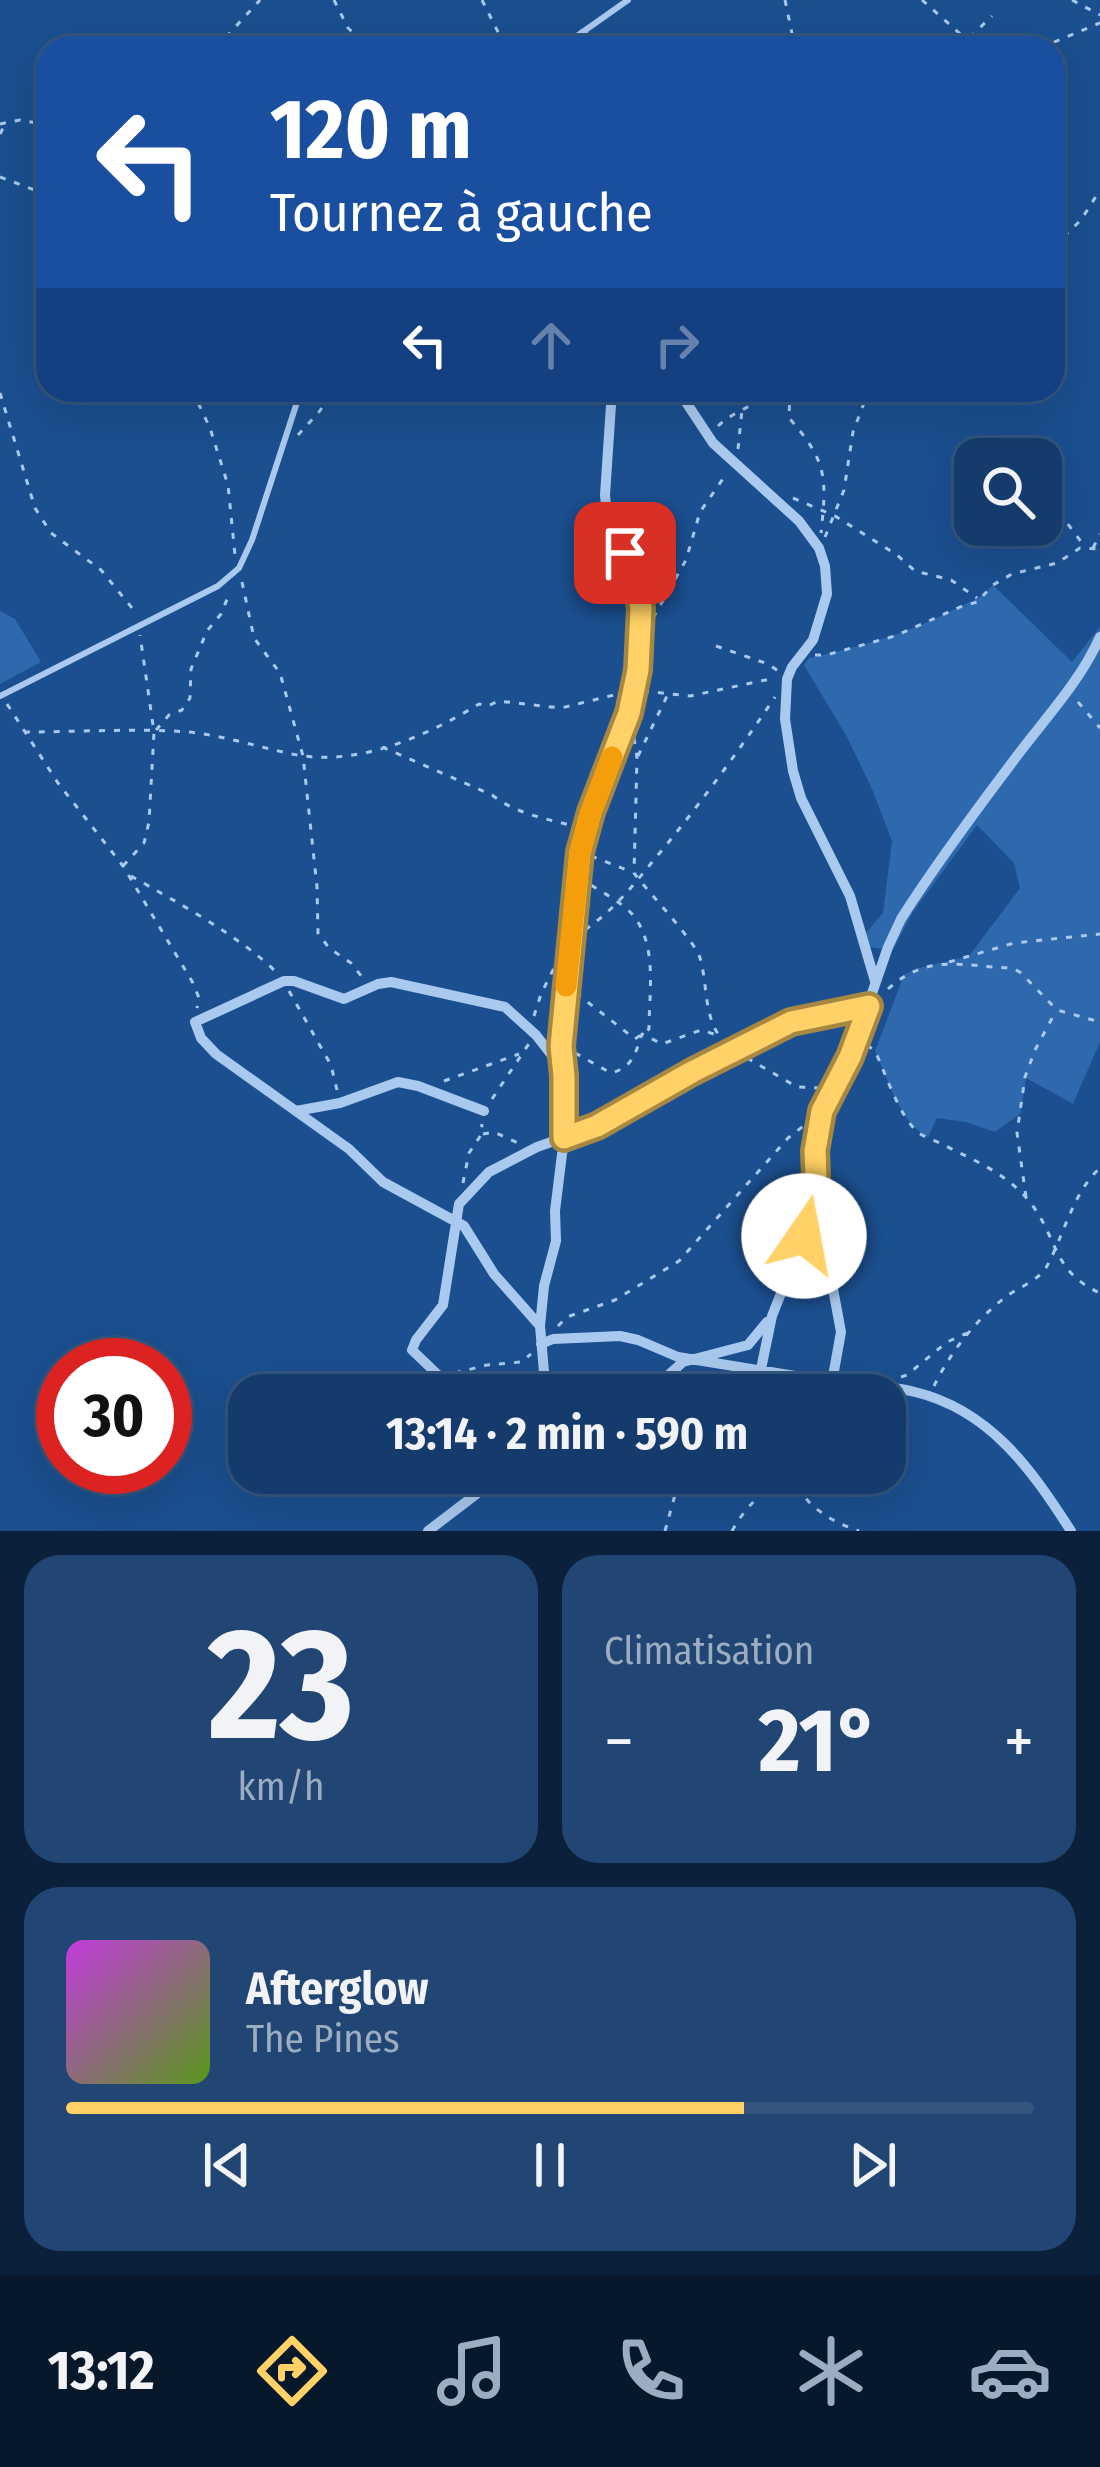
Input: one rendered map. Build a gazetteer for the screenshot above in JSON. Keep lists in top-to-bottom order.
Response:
{
  "page": {
    "turn": ["120 m", "Tournez à gauche"],
    "limit": "30",
    "trip": "13:14 · 2 min · 590 m",
    "tile": [
      ["23", "km/h"],
      "Climatisation"
    ],
    "heat": ["−", "21°", "+"],
    "song": ["Afterglow", "The Pines"],
    "tabs": "13:12"
  }
}
